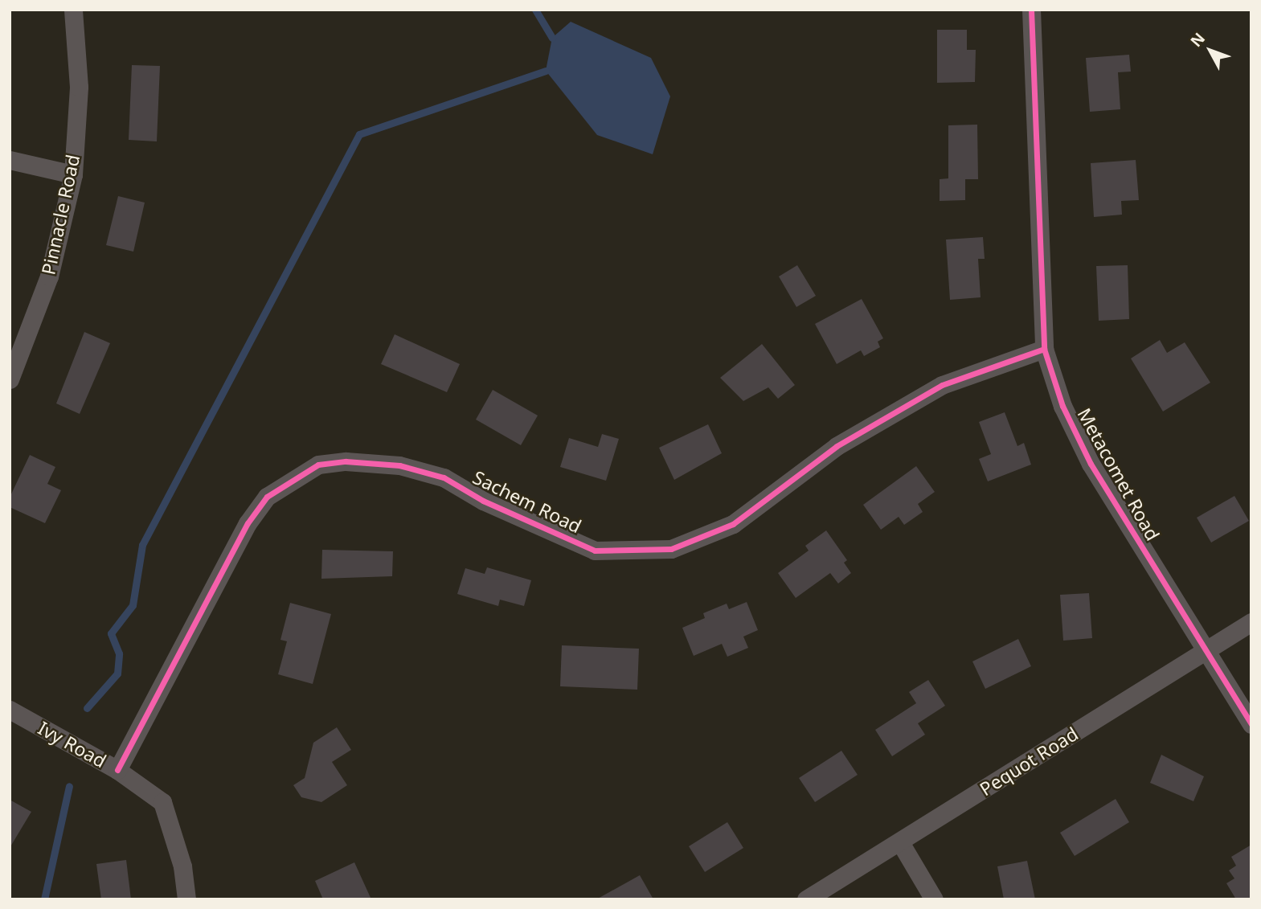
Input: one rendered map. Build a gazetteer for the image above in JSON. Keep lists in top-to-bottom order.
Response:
{
  "streets": {
    "street": [
      "Pinnacle Road",
      "Metacomet Road",
      "Sachem Road",
      "Ivy Road",
      "Pequot Road"
    ]
  },
  "crossings": [
    ["Metacomet Road", "Sachem Road"],
    ["Metacomet Road", "Pequot Road"],
    ["Sachem Road", "Ivy Road"]
  ],
  "north": "top left"
}
